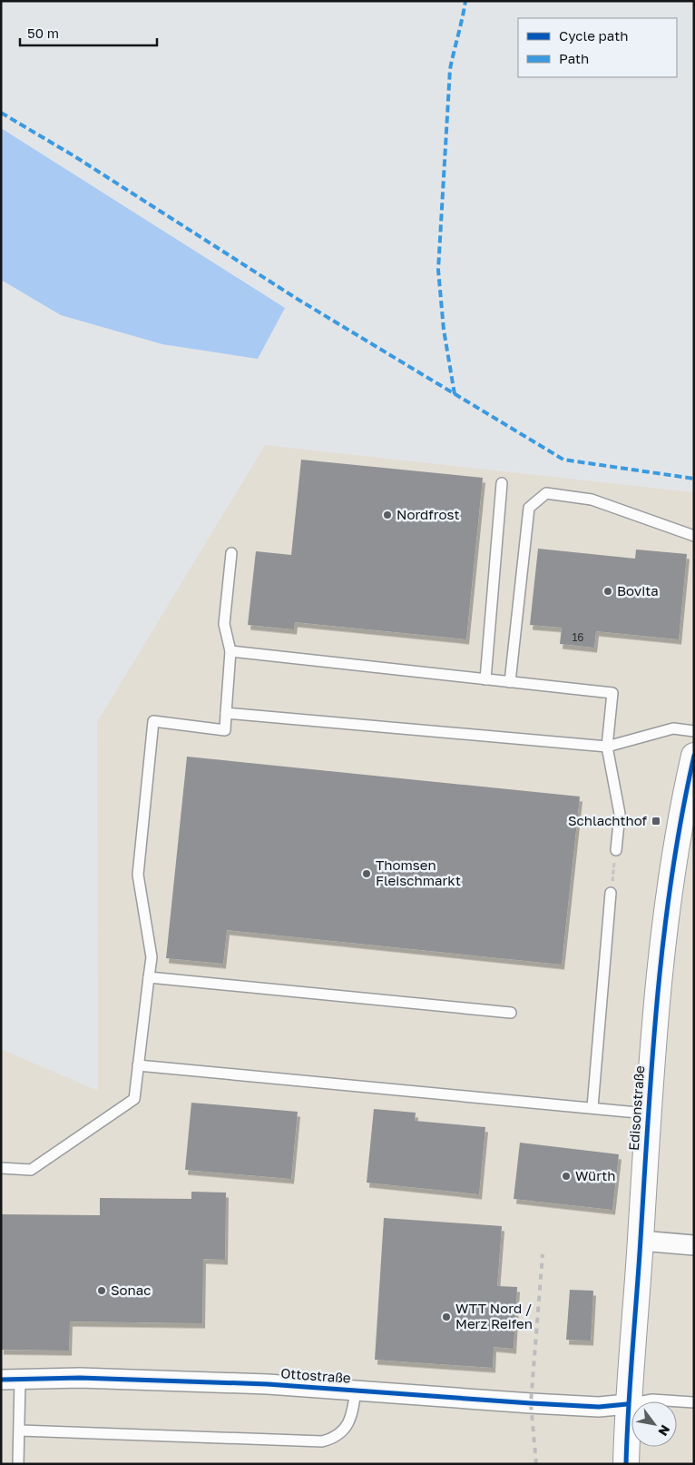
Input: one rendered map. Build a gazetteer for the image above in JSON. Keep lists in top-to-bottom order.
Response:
{
  "streets": {
    "street": ["Edisonstraße", "Ottostraße"]
  },
  "crossings": [
    ["Edisonstraße", "Ottostraße"]
  ],
  "places": {
    "other": [
      "Nordfrost",
      "Bovita",
      "Thomsen Fleischmarkt",
      "Würth",
      "Sonac",
      "WTT Nord / Merz Reifen"
    ],
    "transit": ["Schlachthof"]
  },
  "house_numbers": ["16"],
  "legend": ["Cycle path", "Path"],
  "scale_bar": "50 m",
  "north": "bottom right"
}
